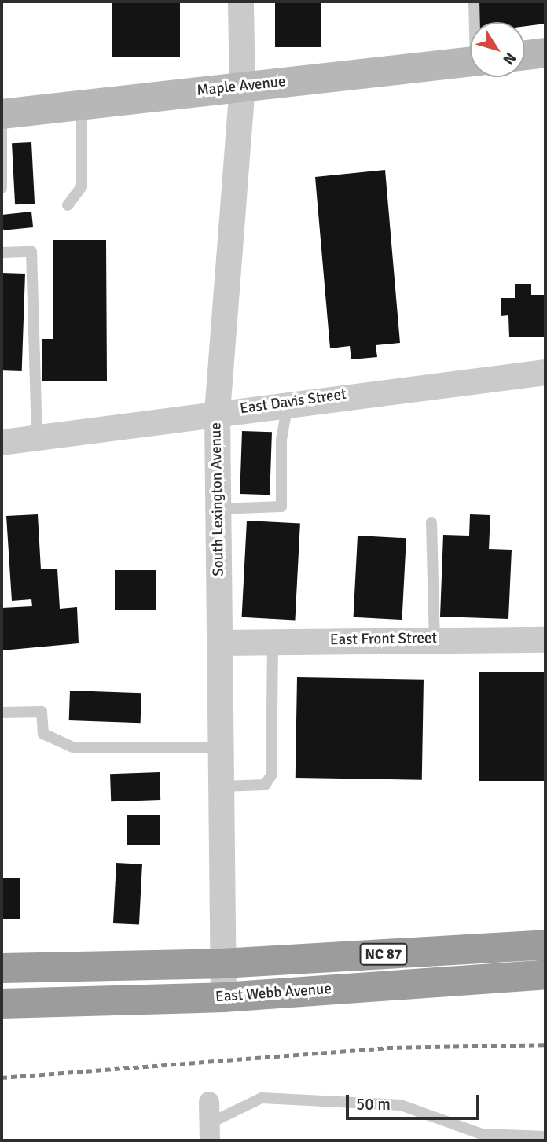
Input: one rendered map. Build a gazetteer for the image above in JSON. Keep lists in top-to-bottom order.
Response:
{
  "streets": {
    "highway": ["NC 87", "East Webb Avenue"],
    "main road": ["Maple Avenue"],
    "street": ["East Davis Street", "South Lexington Avenue", "East Front Street"]
  },
  "crossings": [
    ["Maple Avenue", "South Lexington Avenue"],
    ["East Davis Street", "South Lexington Avenue"],
    ["South Lexington Avenue", "East Front Street"],
    ["South Lexington Avenue", "NC 87"],
    ["South Lexington Avenue", "East Webb Avenue"]
  ],
  "scale_bar": "50 m",
  "north": "bottom right"
}
